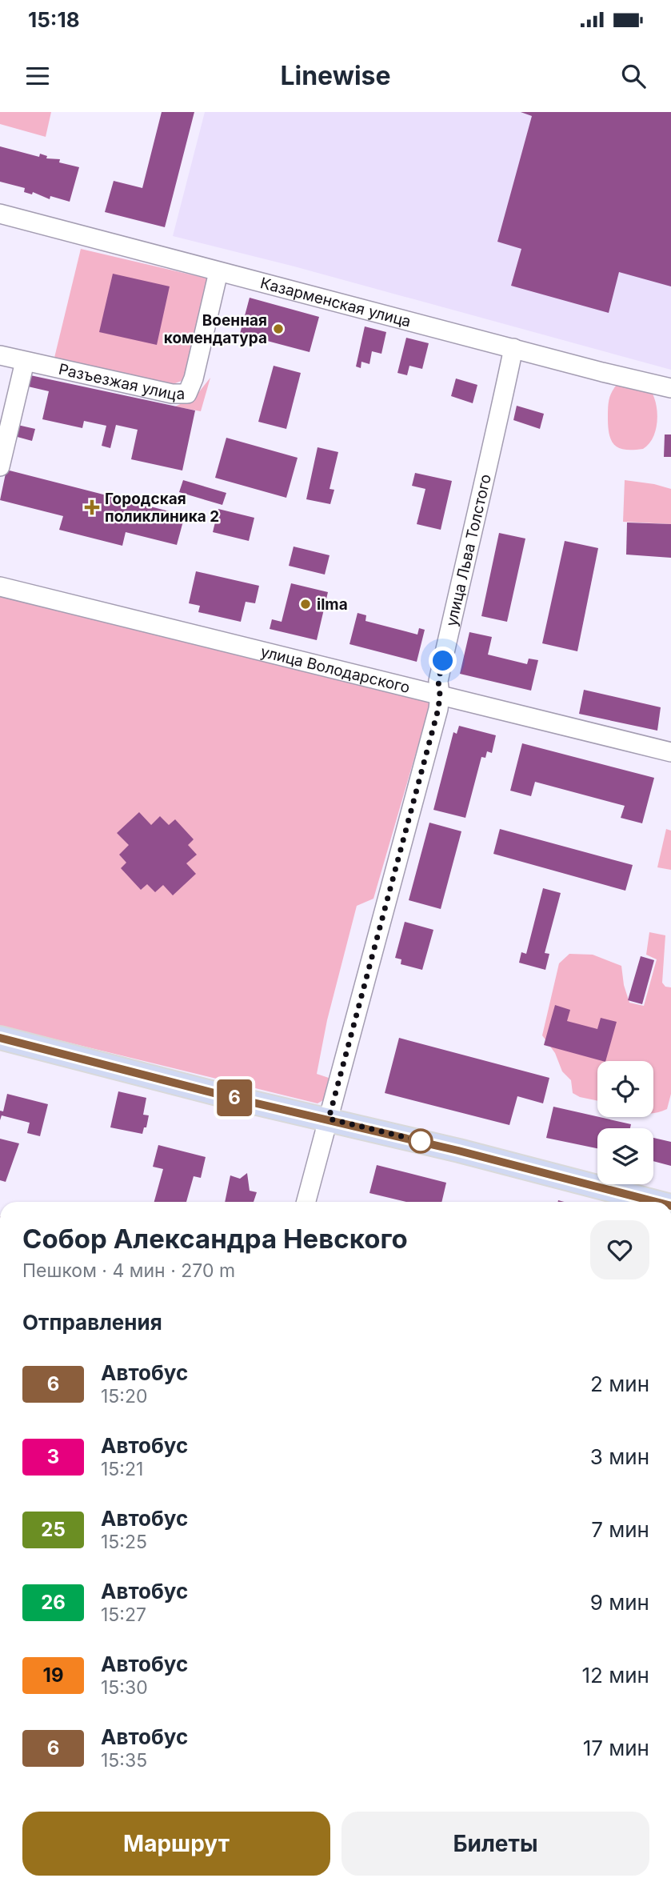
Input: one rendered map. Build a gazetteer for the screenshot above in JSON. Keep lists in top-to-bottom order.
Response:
{
  "streets": {
    "street": [
      "Казарменская улица",
      "Разъезжая улица",
      "улица Льва Толстого",
      "улица Володарского"
    ]
  },
  "crossings": [
    ["Казарменская улица", "Разъезжая улица"],
    ["Казарменская улица", "улица Льва Толстого"],
    ["улица Льва Толстого", "улица Володарского"]
  ],
  "places": {
    "other": ["Военная комендатура", "ilma"],
    "health": ["Городская поликлиника 2"]
  },
  "lines": ["bus line 6"],
  "page": {
    "status": "15:18",
    "header": "Linewise",
    "on_map": "6",
    "heading": [
      ["Собор Александра Невского", "Пешком · 4 мин · 270 m"],
      "Отправления"
    ],
    "list": [
      {
        "mark": "6",
        "name": "Автобус",
        "note": "15:20",
        "value": "2 мин"
      },
      {
        "mark": "3",
        "name": "Автобус",
        "note": "15:21",
        "value": "3 мин"
      },
      {
        "mark": "25",
        "name": "Автобус",
        "note": "15:25",
        "value": "7 мин"
      },
      {
        "mark": "26",
        "name": "Автобус",
        "note": "15:27",
        "value": "9 мин"
      },
      {
        "mark": "19",
        "name": "Автобус",
        "note": "15:30",
        "value": "12 мин"
      },
      {
        "mark": "6",
        "name": "Автобус",
        "note": "15:35",
        "value": "17 мин"
      }
    ],
    "buttons": ["Маршрут", "Билеты"]
  }
}
